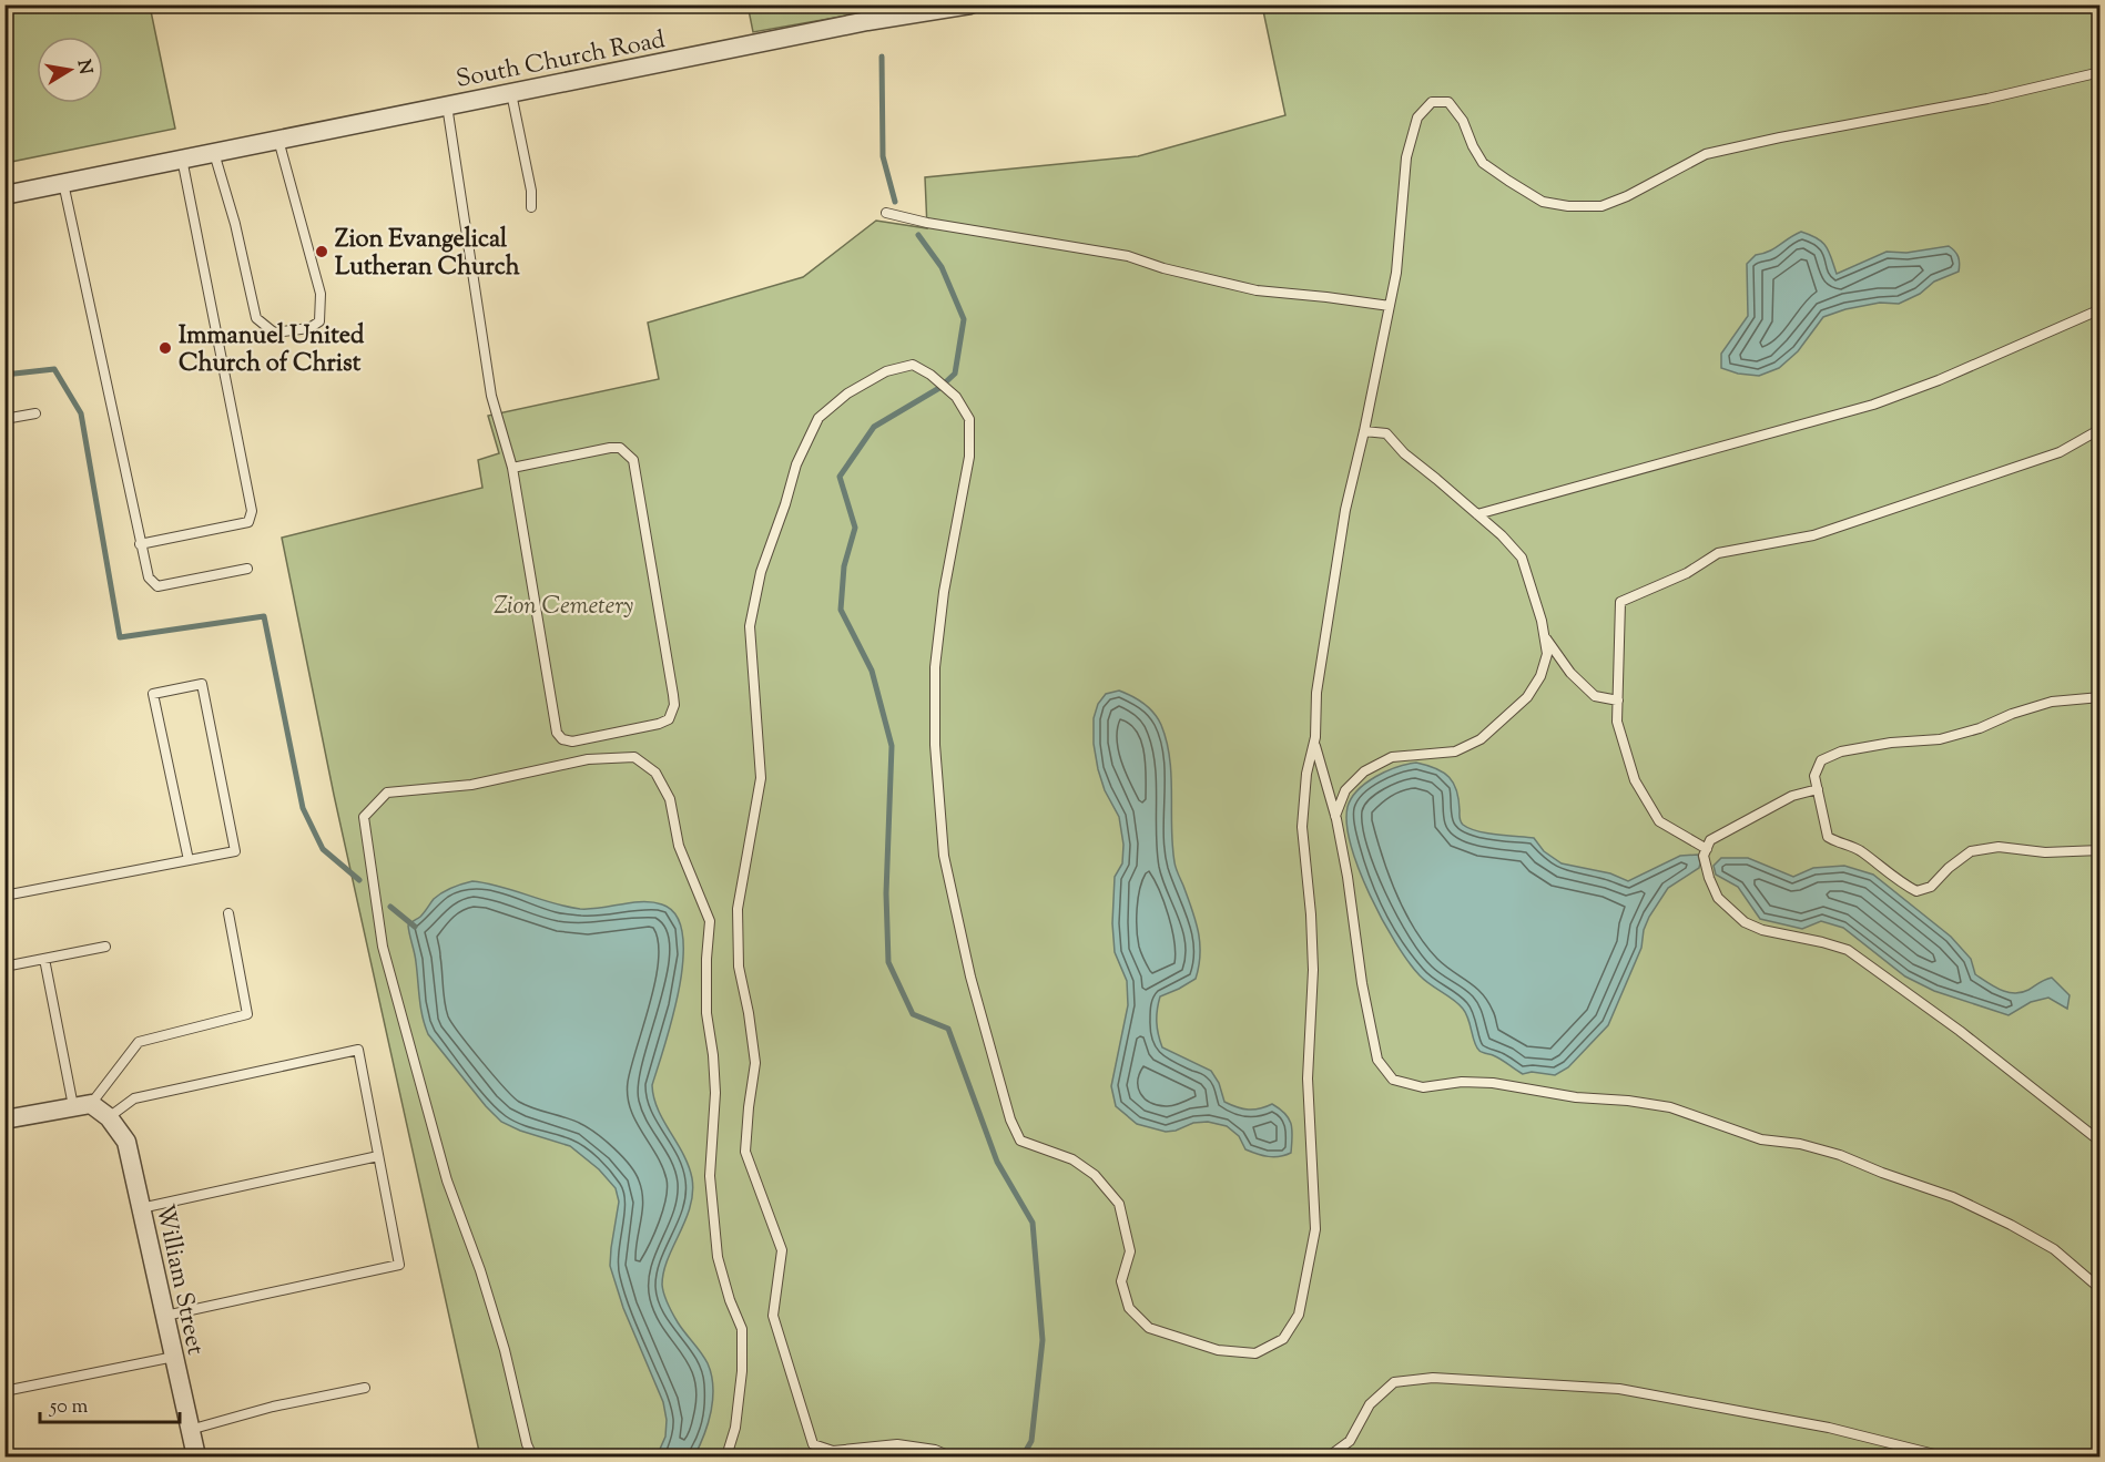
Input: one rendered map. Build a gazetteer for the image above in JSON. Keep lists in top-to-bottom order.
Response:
{
  "streets": {
    "street": ["South Church Road", "William Street"]
  },
  "parks": ["Zion Cemetery"],
  "places": ["Zion Evangelical Lutheran Church", "Immanuel United Church of Christ"],
  "scale_bar": "50 m",
  "north": "right"
}
